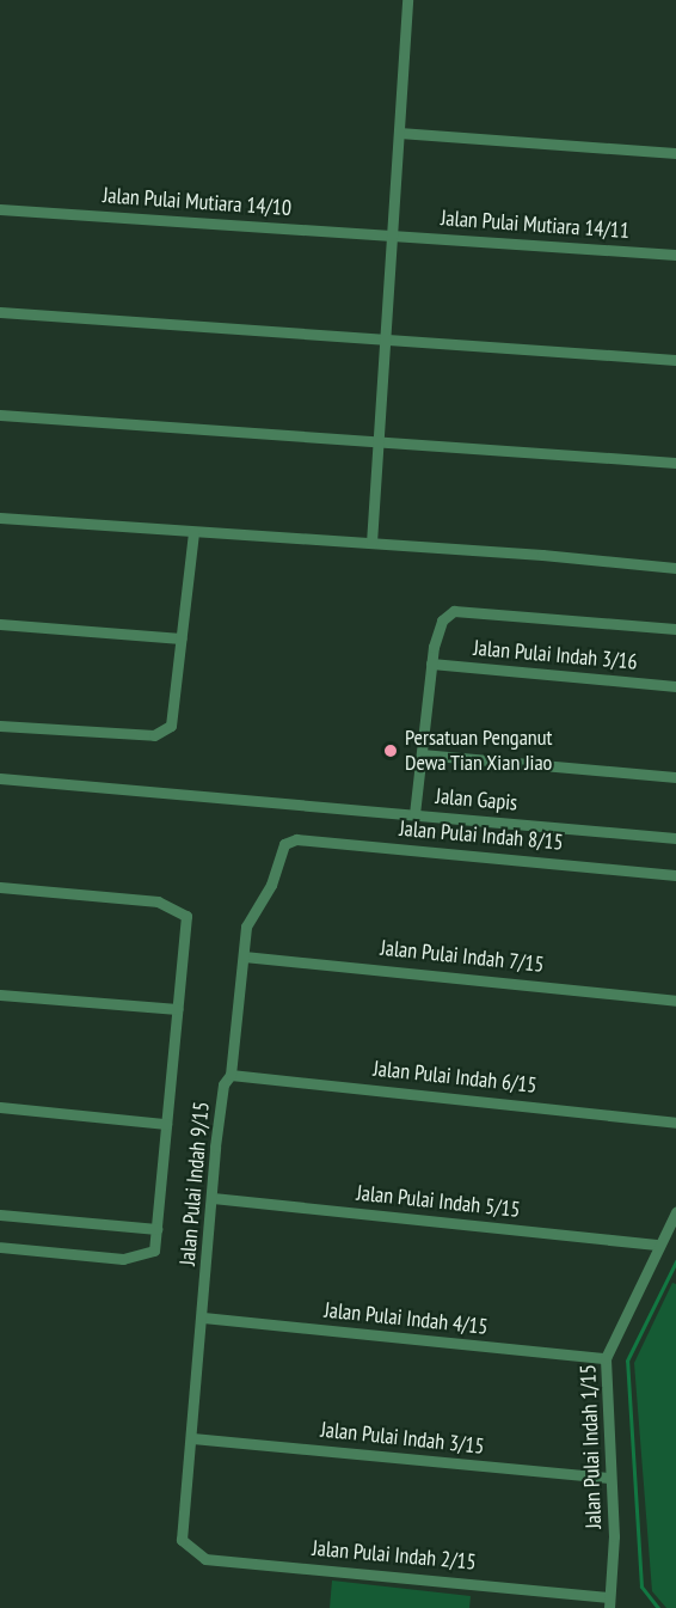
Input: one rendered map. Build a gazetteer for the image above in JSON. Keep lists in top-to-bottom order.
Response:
{
  "streets": {
    "street": [
      "Jalan Pulai Mutiara 14/10",
      "Jalan Pulai Mutiara 14/11",
      "Jalan Pulai Indah 3/16",
      "Jalan Gapis",
      "Jalan Pulai Indah 8/15",
      "Jalan Pulai Indah 7/15",
      "Jalan Pulai Indah 6/15",
      "Jalan Pulai Indah 9/15",
      "Jalan Pulai Indah 5/15",
      "Jalan Pulai Indah 4/15",
      "Jalan Pulai Indah 3/15",
      "Jalan Pulai Indah 1/15",
      "Jalan Pulai Indah 2/15"
    ]
  },
  "crossings": [
    ["Jalan Pulai Mutiara 14/10", "Jalan Pulai Mutiara 14/11"],
    ["Jalan Pulai Indah 8/15", "Jalan Pulai Indah 9/15"],
    ["Jalan Pulai Indah 7/15", "Jalan Pulai Indah 9/15"],
    ["Jalan Pulai Indah 6/15", "Jalan Pulai Indah 9/15"],
    ["Jalan Pulai Indah 9/15", "Jalan Pulai Indah 5/15"],
    ["Jalan Pulai Indah 9/15", "Jalan Pulai Indah 4/15"],
    ["Jalan Pulai Indah 9/15", "Jalan Pulai Indah 3/15"],
    ["Jalan Pulai Indah 9/15", "Jalan Pulai Indah 2/15"],
    ["Jalan Pulai Indah 5/15", "Jalan Pulai Indah 1/15"],
    ["Jalan Pulai Indah 4/15", "Jalan Pulai Indah 1/15"],
    ["Jalan Pulai Indah 3/15", "Jalan Pulai Indah 1/15"],
    ["Jalan Pulai Indah 1/15", "Jalan Pulai Indah 2/15"]
  ],
  "places": ["Persatuan Penganut Dewa Tian Xian Jiao"]
}
